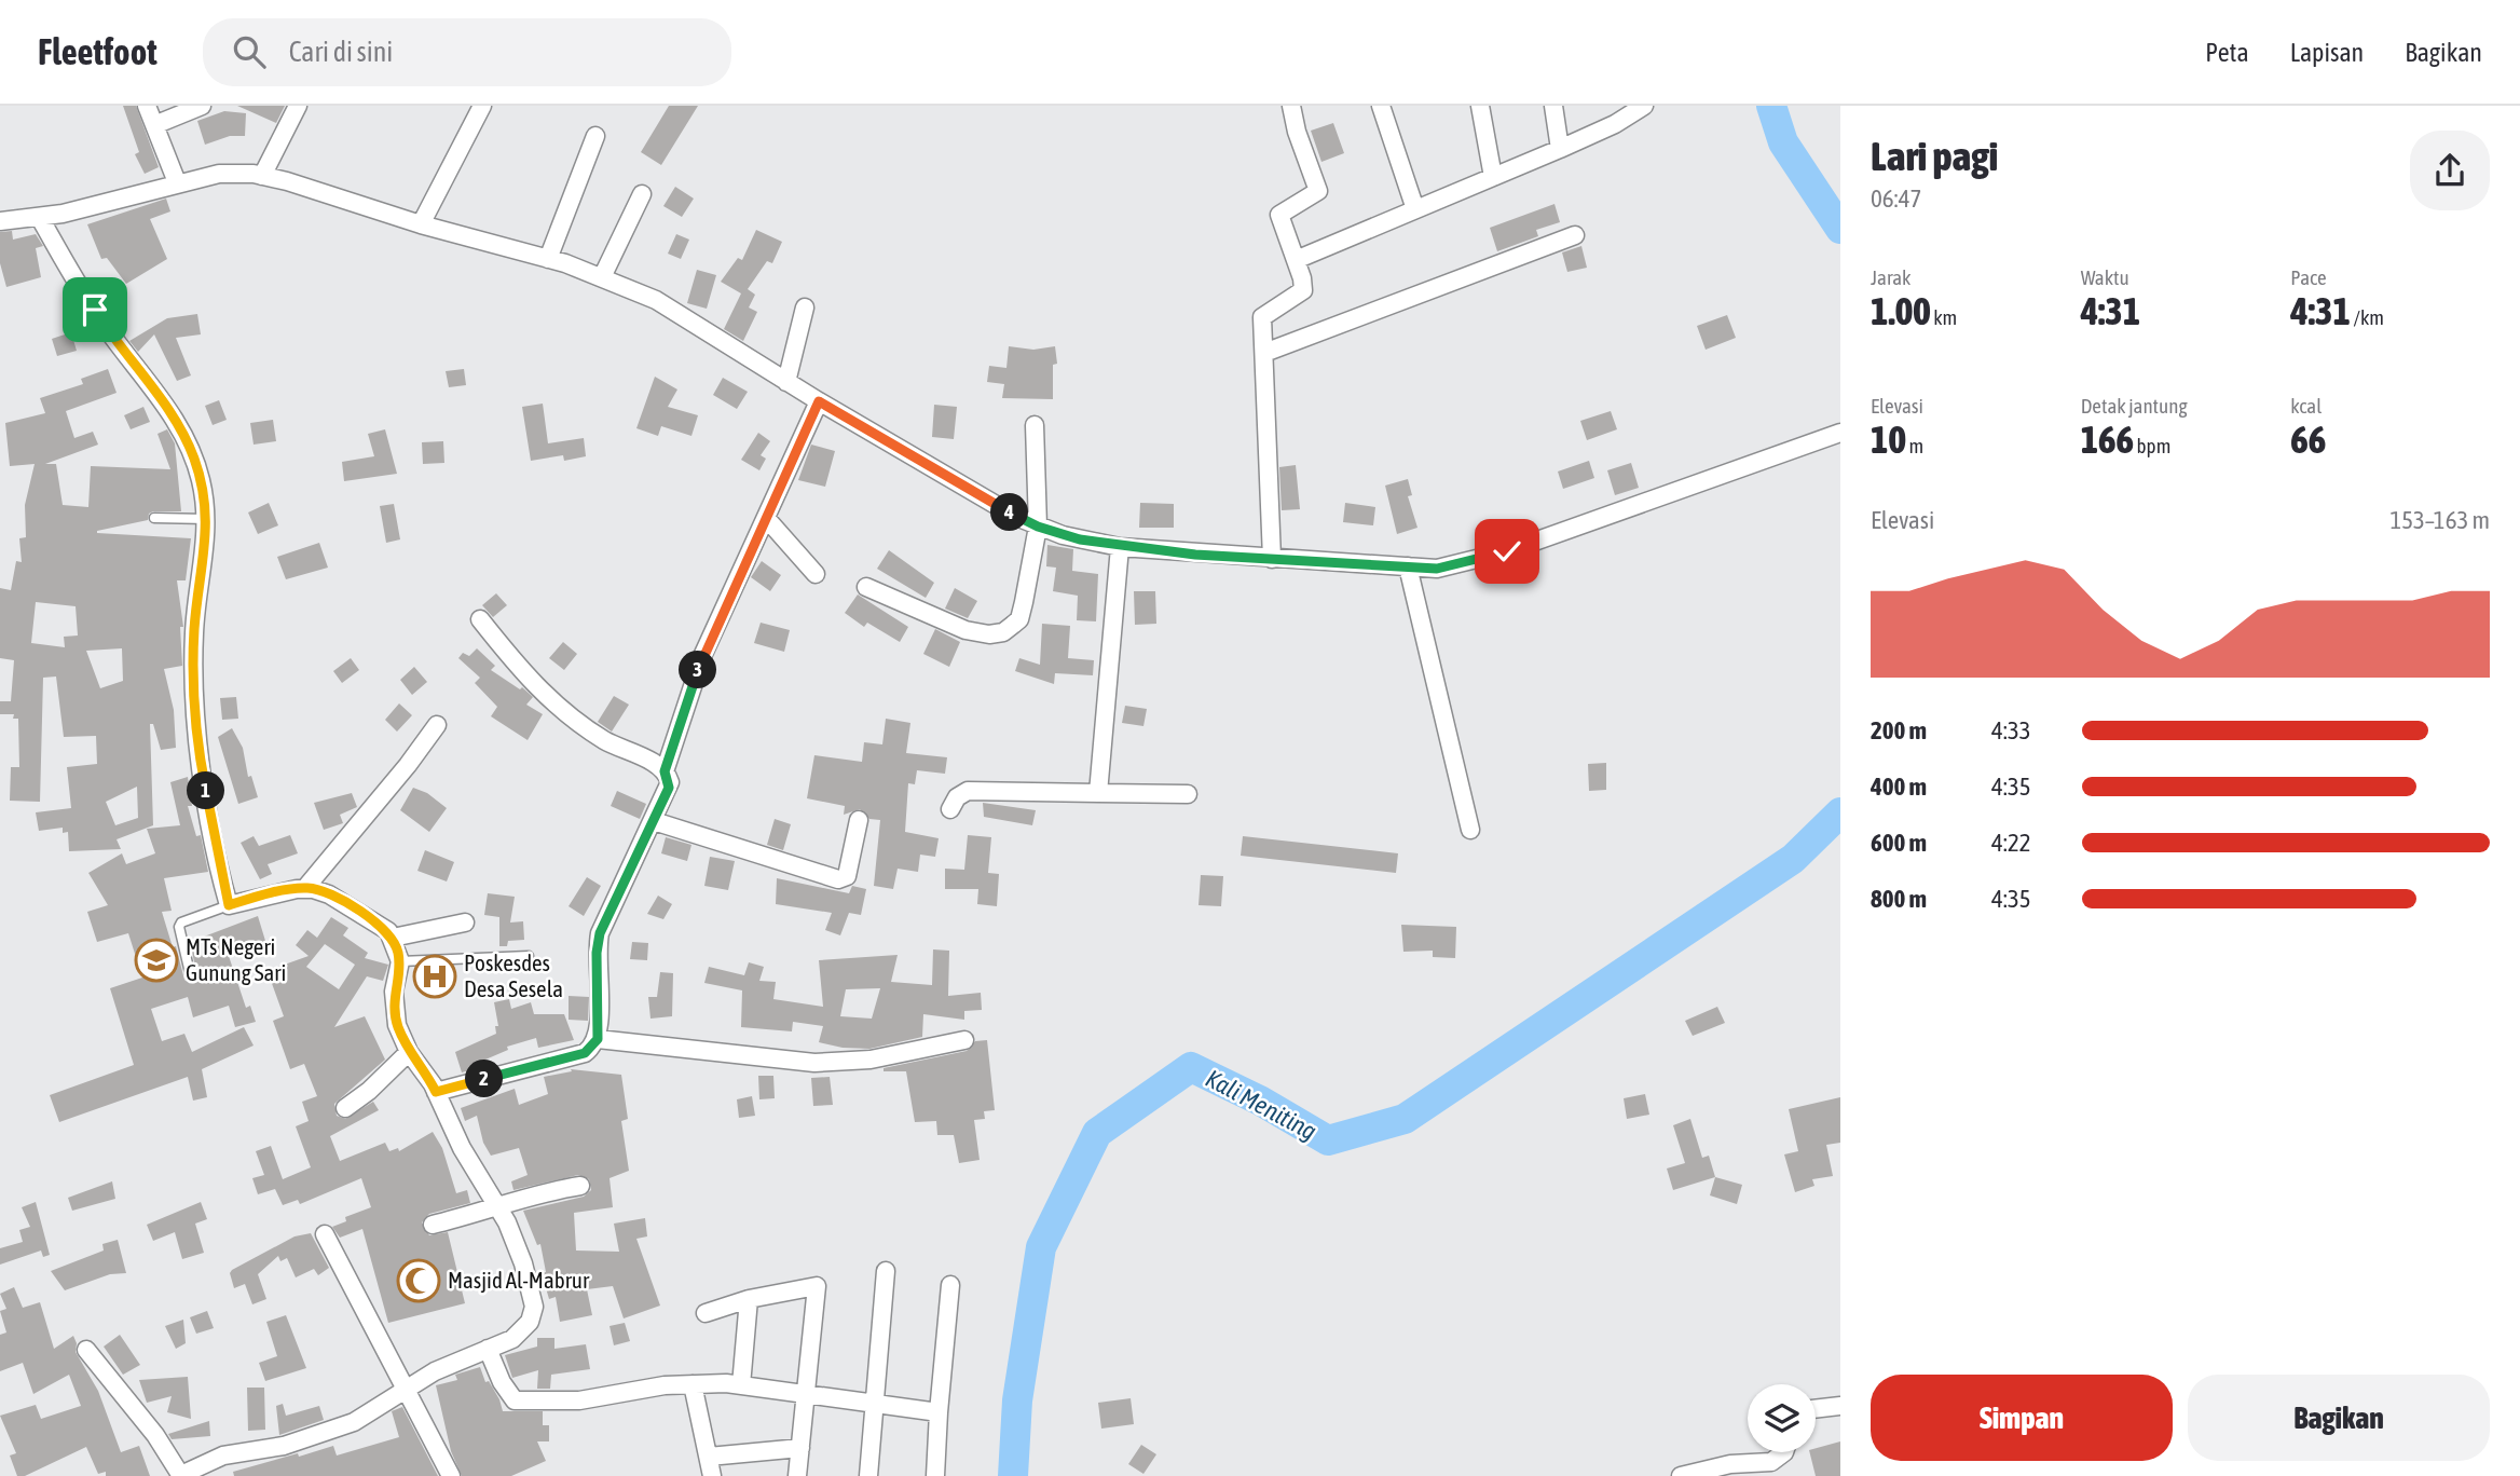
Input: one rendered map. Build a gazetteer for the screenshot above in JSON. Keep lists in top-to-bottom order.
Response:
{
  "water": ["Kali Meniting"],
  "places": {
    "school or university": ["MTs Negeri Gunung Sari"],
    "hospital": ["Poskesdes Desa Sesela"],
    "mosque": ["Masjid Al-Mabrur"]
  },
  "page": {
    "header": "Fleetfoot",
    "search": "Cari di sini",
    "nav": ["Peta", "Lapisan", "Bagikan"],
    "heading": ["Lari pagi", "06:47"],
    "stats": [
      ["Jarak", "1.00 km"],
      ["Waktu", "4:31"],
      ["Pace", "4:31 /km"],
      ["Elevasi", "10 m"],
      ["Detak jantung", "166 bpm"],
      ["kcal", "66"]
    ],
    "chart": ["Elevasi", "153–163 m"],
    "pins": [
      "4",
      "3",
      "1",
      "2"
    ],
    "list": [
      {
        "name": "200 m",
        "note": "4:33"
      },
      {
        "name": "400 m",
        "note": "4:35"
      },
      {
        "name": "600 m",
        "note": "4:22"
      },
      {
        "name": "800 m",
        "note": "4:35"
      }
    ],
    "buttons": ["Simpan", "Bagikan"]
  }
}
